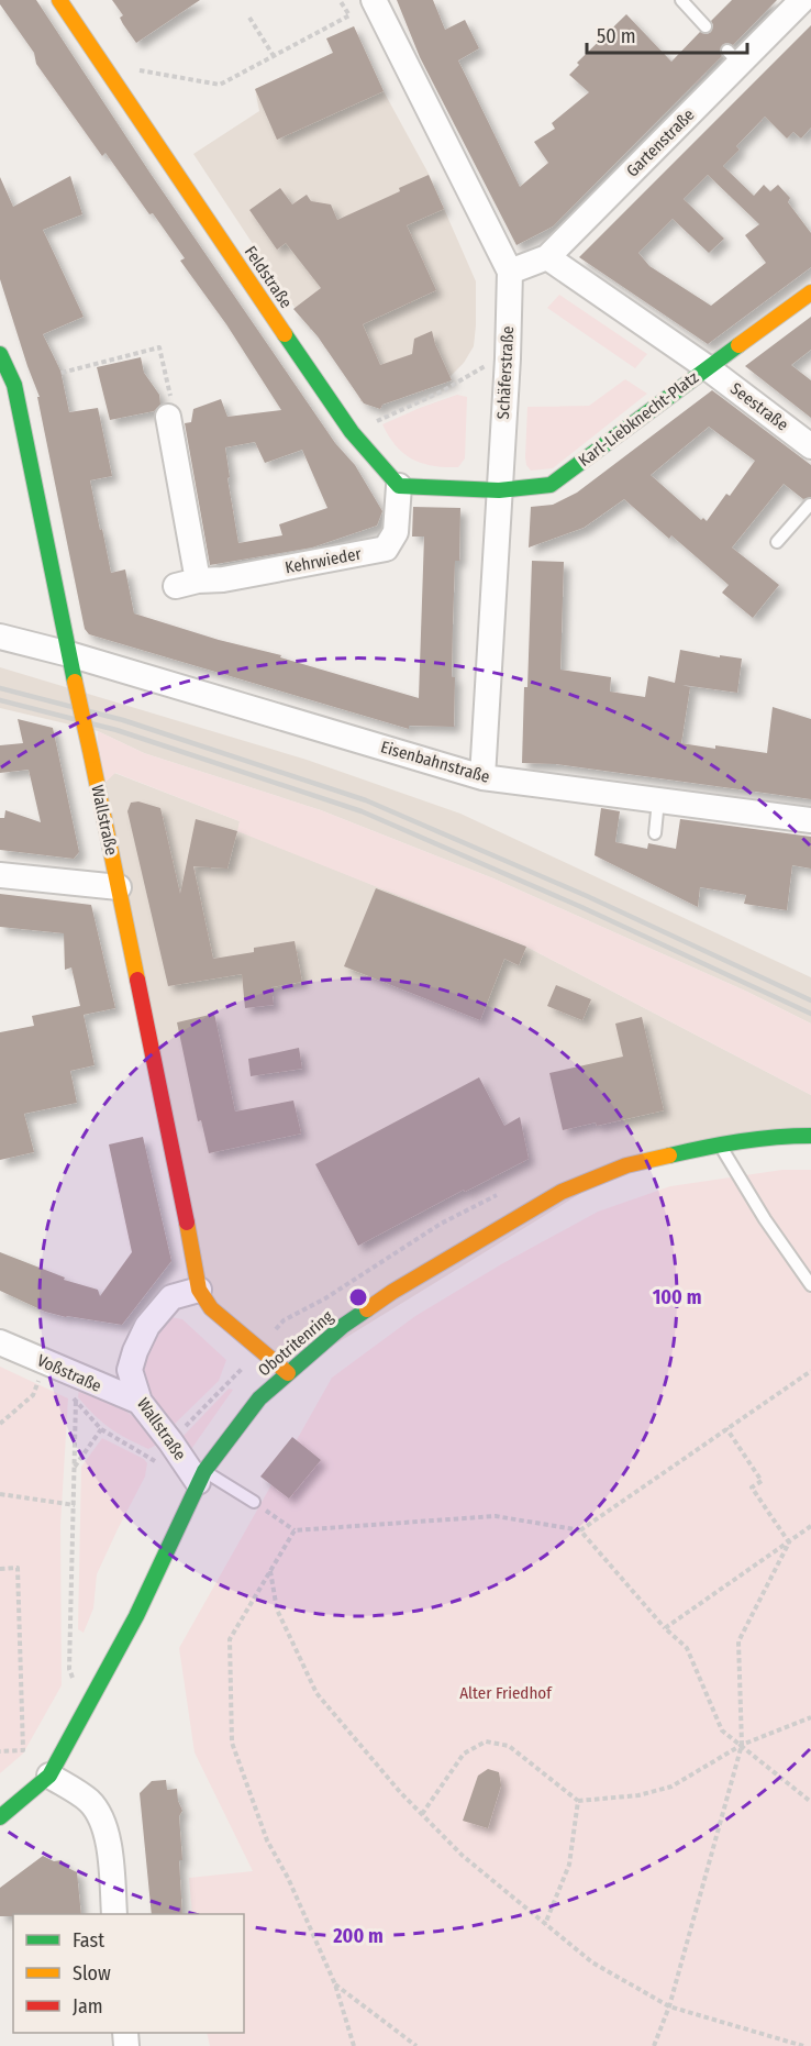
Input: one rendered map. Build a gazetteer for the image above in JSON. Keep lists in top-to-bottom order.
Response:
{
  "streets": {
    "street": [
      "Gartenstraße",
      "Feldstraße",
      "Schäferstraße",
      "Seestraße",
      "Karl-Liebknecht-Platz",
      "Kehrwieder",
      "Eisenbahnstraße",
      "Wallstraße",
      "Obotritenring",
      "Voßstraße"
    ]
  },
  "crossings": [
    ["Gartenstraße", "Schäferstraße"],
    ["Gartenstraße", "Karl-Liebknecht-Platz"],
    ["Feldstraße", "Kehrwieder"],
    ["Schäferstraße", "Karl-Liebknecht-Platz"],
    ["Schäferstraße", "Eisenbahnstraße"],
    ["Seestraße", "Karl-Liebknecht-Platz"],
    ["Eisenbahnstraße", "Wallstraße"],
    ["Wallstraße", "Obotritenring"],
    ["Wallstraße", "Voßstraße"]
  ],
  "parks": ["Alter Friedhof"],
  "legend": ["Fast", "Slow", "Jam"],
  "scale_bar": "50 m",
  "rings": ["100 m", "200 m"]
}
